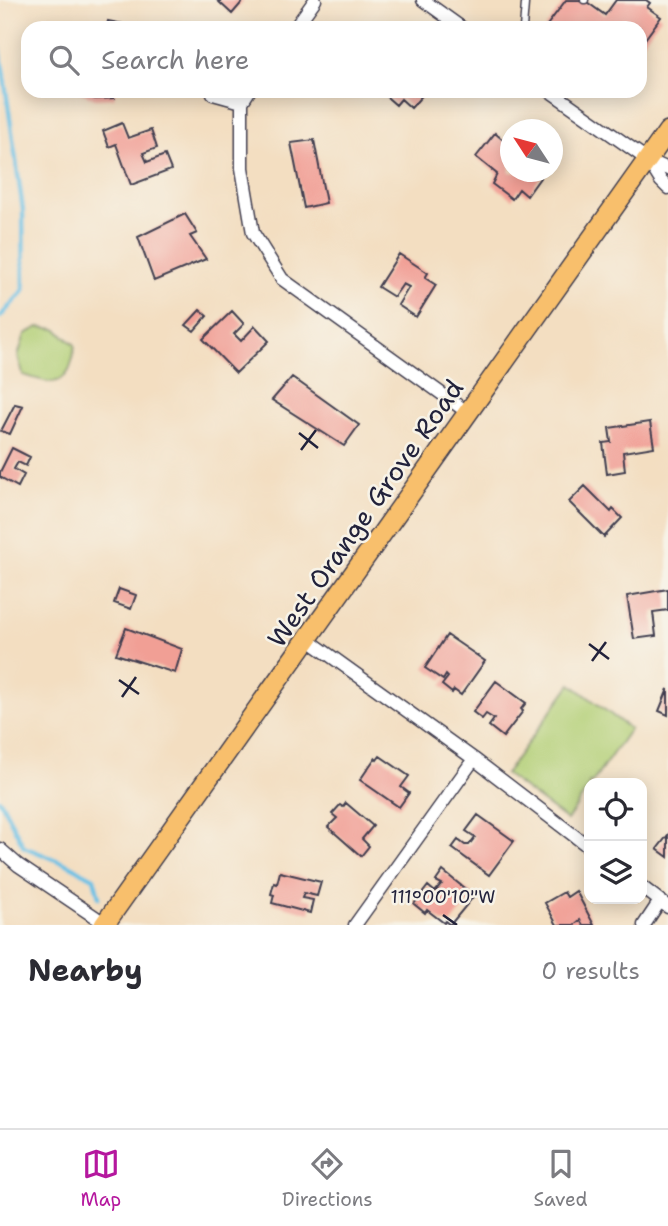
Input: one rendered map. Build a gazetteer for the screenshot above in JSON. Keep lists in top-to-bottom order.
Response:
{
  "streets": {
    "main road": ["West Orange Grove Road"]
  },
  "north": "top left",
  "page": {
    "search": "Search here",
    "heading": ["Nearby", "0 results"],
    "nav": ["Map", "Directions", "Saved"]
  },
  "coordinates": ["111°00'10\"W"]
}
